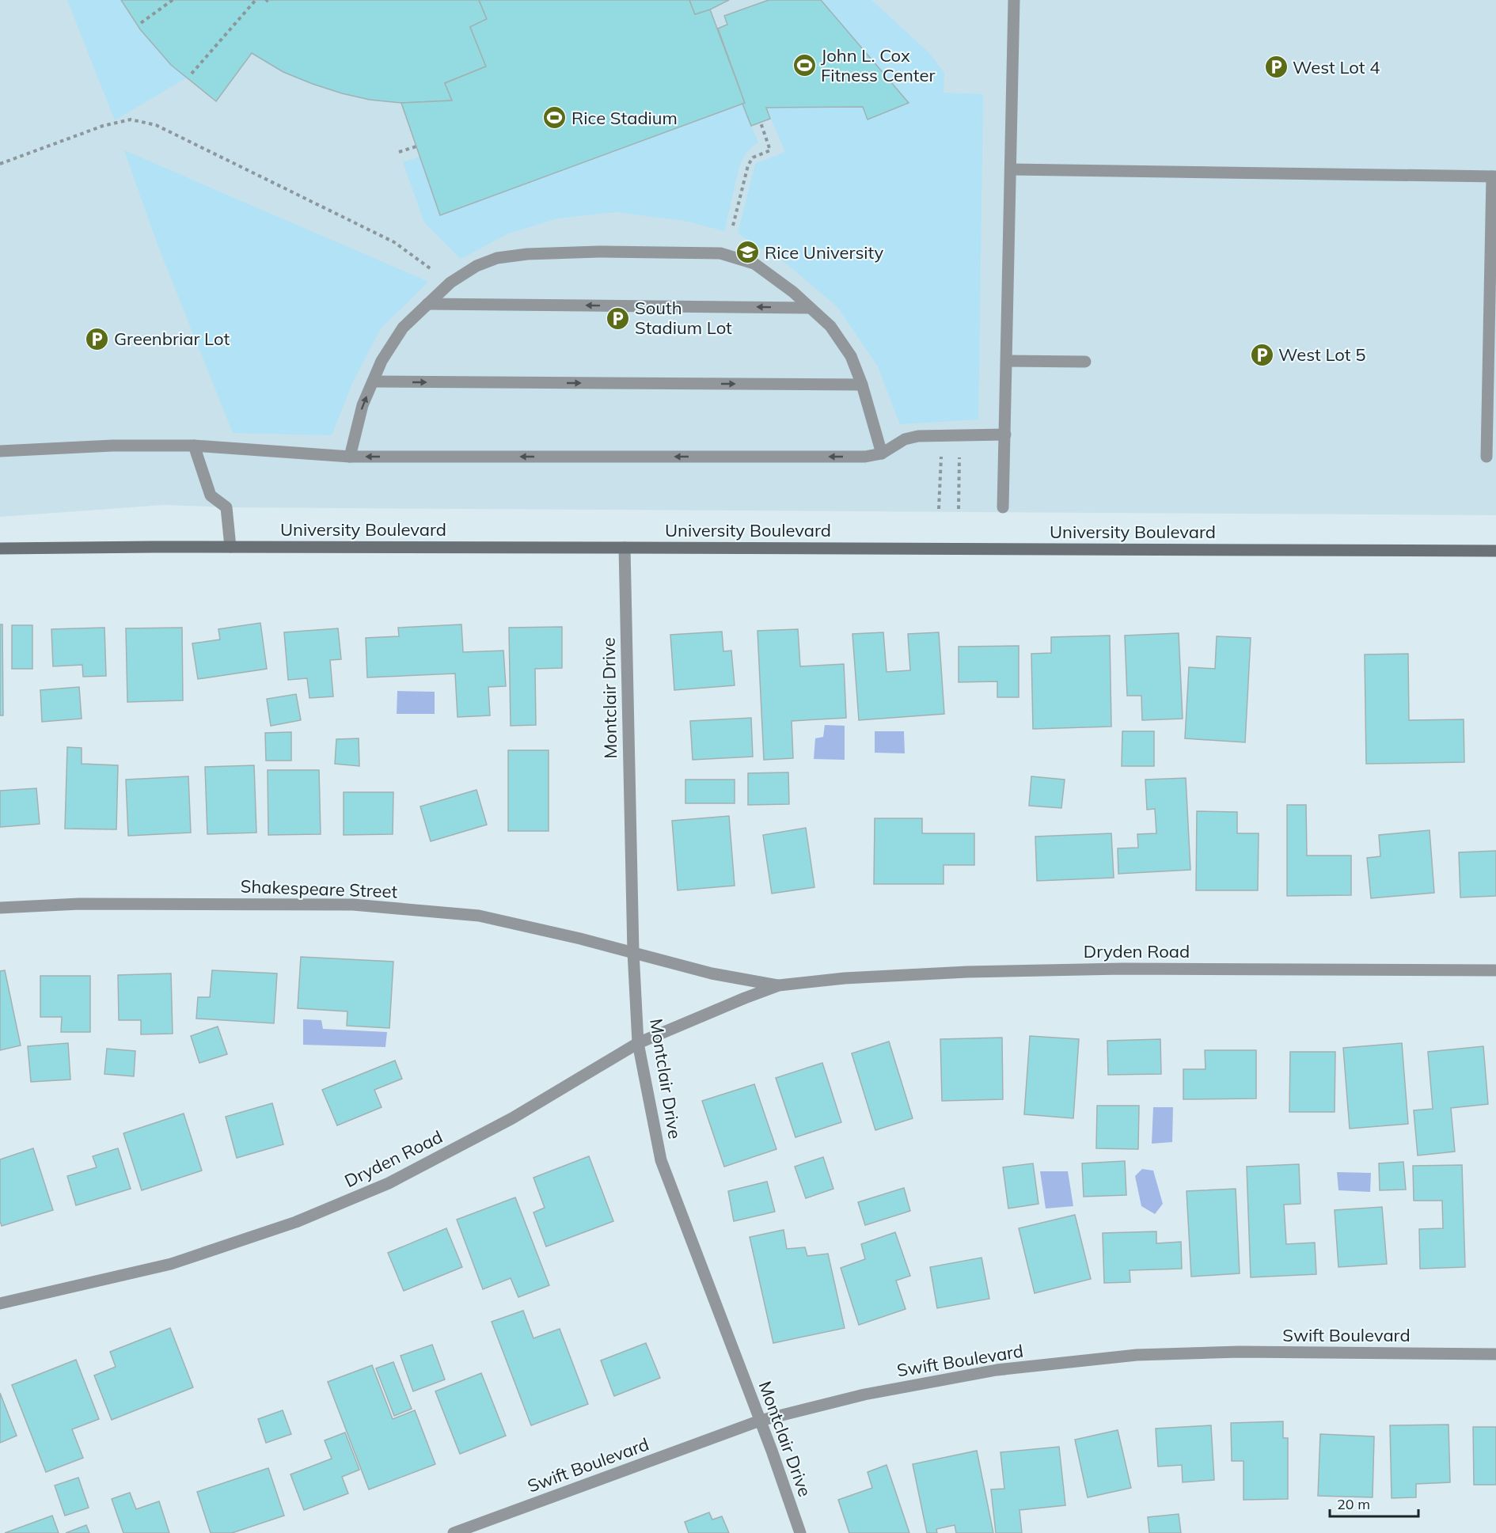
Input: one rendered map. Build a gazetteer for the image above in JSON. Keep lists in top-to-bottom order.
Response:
{
  "streets": {
    "main road": ["University Boulevard"],
    "street": [
      "Montclair Drive",
      "Shakespeare Street",
      "Dryden Road",
      "Swift Boulevard"
    ]
  },
  "crossings": [
    ["University Boulevard", "Montclair Drive"],
    ["Montclair Drive", "Shakespeare Street"],
    ["Montclair Drive", "Dryden Road"],
    ["Montclair Drive", "Swift Boulevard"],
    ["Shakespeare Street", "Dryden Road"]
  ],
  "places": {
    "sports": ["John L. Cox Fitness Center", "Rice Stadium"],
    "parking": [
      "West Lot 4",
      "South Stadium Lot",
      "Greenbriar Lot",
      "West Lot 5"
    ],
    "school or university": ["Rice University"]
  },
  "scale_bar": "20 m"
}
